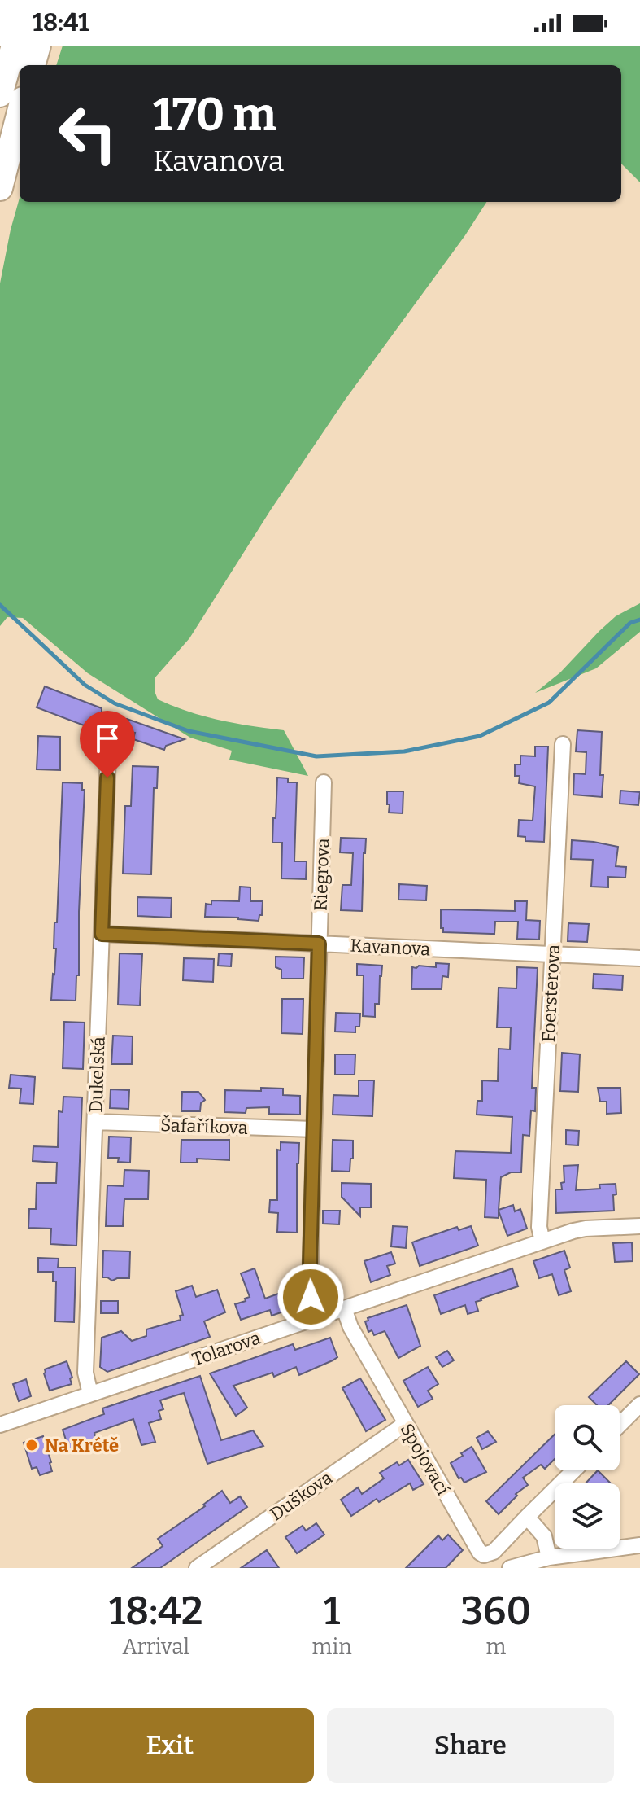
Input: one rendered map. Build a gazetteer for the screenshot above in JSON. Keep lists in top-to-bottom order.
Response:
{
  "streets": {
    "street": [
      "Riegrova",
      "Kavanova",
      "Foersterova",
      "Dukelská",
      "Šafaříkova",
      "Tolarova",
      "Spojovací",
      "Duškova"
    ]
  },
  "crossings": [
    ["Riegrova", "Kavanova"],
    ["Riegrova", "Šafaříkova"],
    ["Riegrova", "Tolarova"],
    ["Kavanova", "Foersterova"],
    ["Kavanova", "Dukelská"],
    ["Foersterova", "Tolarova"],
    ["Dukelská", "Šafaříkova"],
    ["Dukelská", "Tolarova"],
    ["Tolarova", "Spojovací"],
    ["Spojovací", "Duškova"]
  ],
  "places": ["Na Krétě"],
  "page": {
    "status": "18:41",
    "turn": ["170 m", "Kavanova"],
    "eta": [
      "18:42",
      "Arrival",
      "1",
      "min",
      "360",
      "m"
    ],
    "buttons": ["Exit", "Share"]
  }
}
